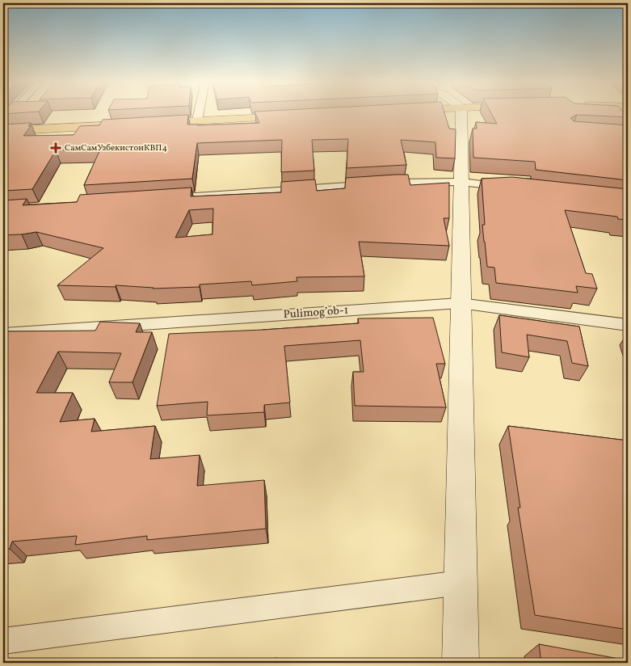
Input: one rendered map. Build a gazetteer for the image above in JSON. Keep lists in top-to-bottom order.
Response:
{
  "streets": {
    "street": ["Pulimog’ob-1"]
  },
  "places": {
    "health": ["СамСамУзбекистонКВП4"]
  }
}
